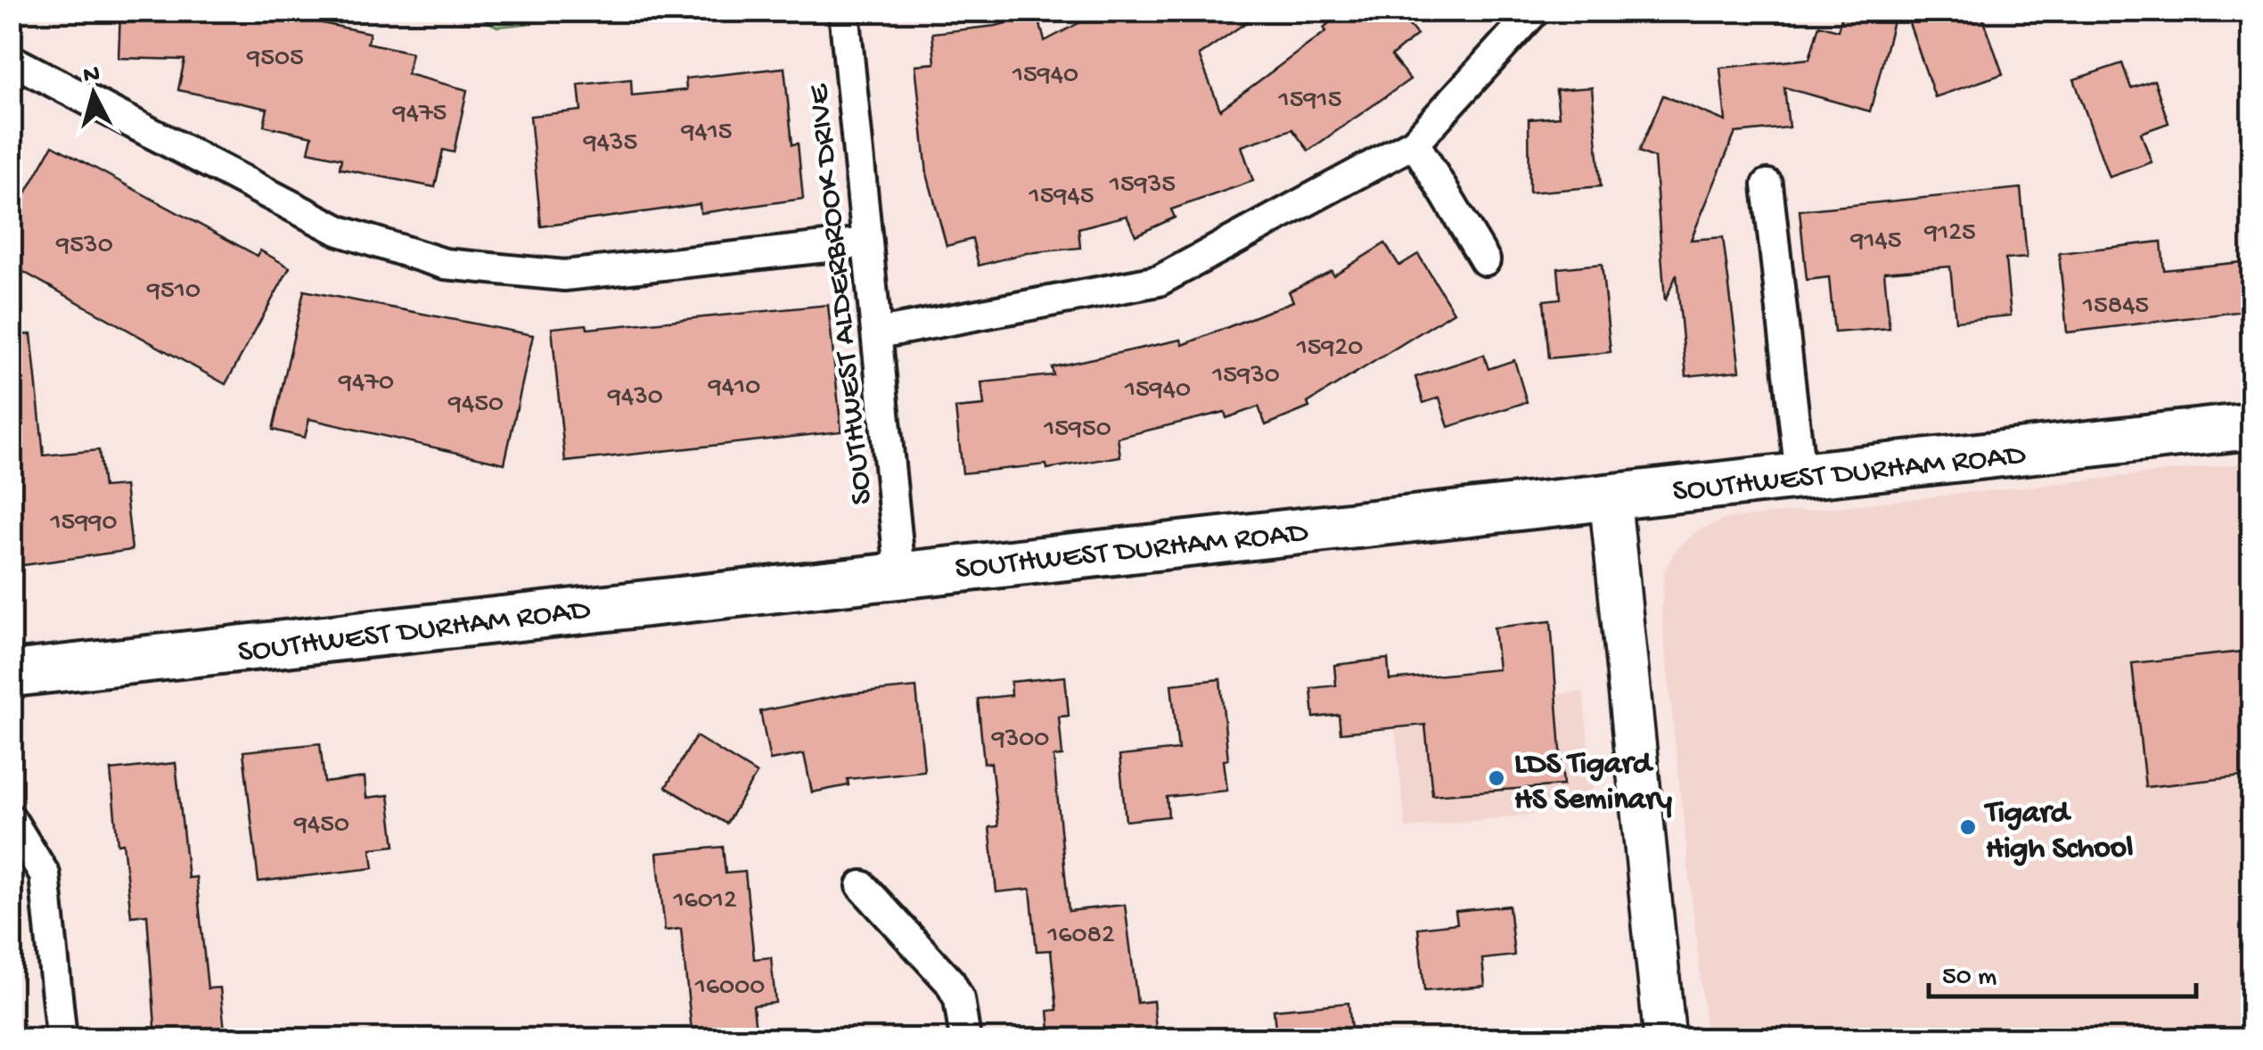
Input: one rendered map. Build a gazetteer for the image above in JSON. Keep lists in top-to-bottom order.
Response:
{
  "streets": {
    "main road": ["SOUTHWEST DURHAM ROAD"],
    "street": ["SOUTHWEST ALDERBROOK DRIVE"]
  },
  "crossings": [
    ["SOUTHWEST ALDERBROOK DRIVE", "SOUTHWEST DURHAM ROAD"]
  ],
  "places": ["LDS Tigard HS Seminary", "Tigard High School"],
  "house_numbers": [
    "9505",
    "15940",
    "15915",
    "9475",
    "9415",
    "9435",
    "15935",
    "15945",
    "9125",
    "9145",
    "9530",
    "9510",
    "15845",
    "15920",
    "15930",
    "9470",
    "9410",
    "15940",
    "9430",
    "9450",
    "15950",
    "15990",
    "9300",
    "9450",
    "16012",
    "16082",
    "16000"
  ],
  "scale_bar": "50 m",
  "north": "top"
}
